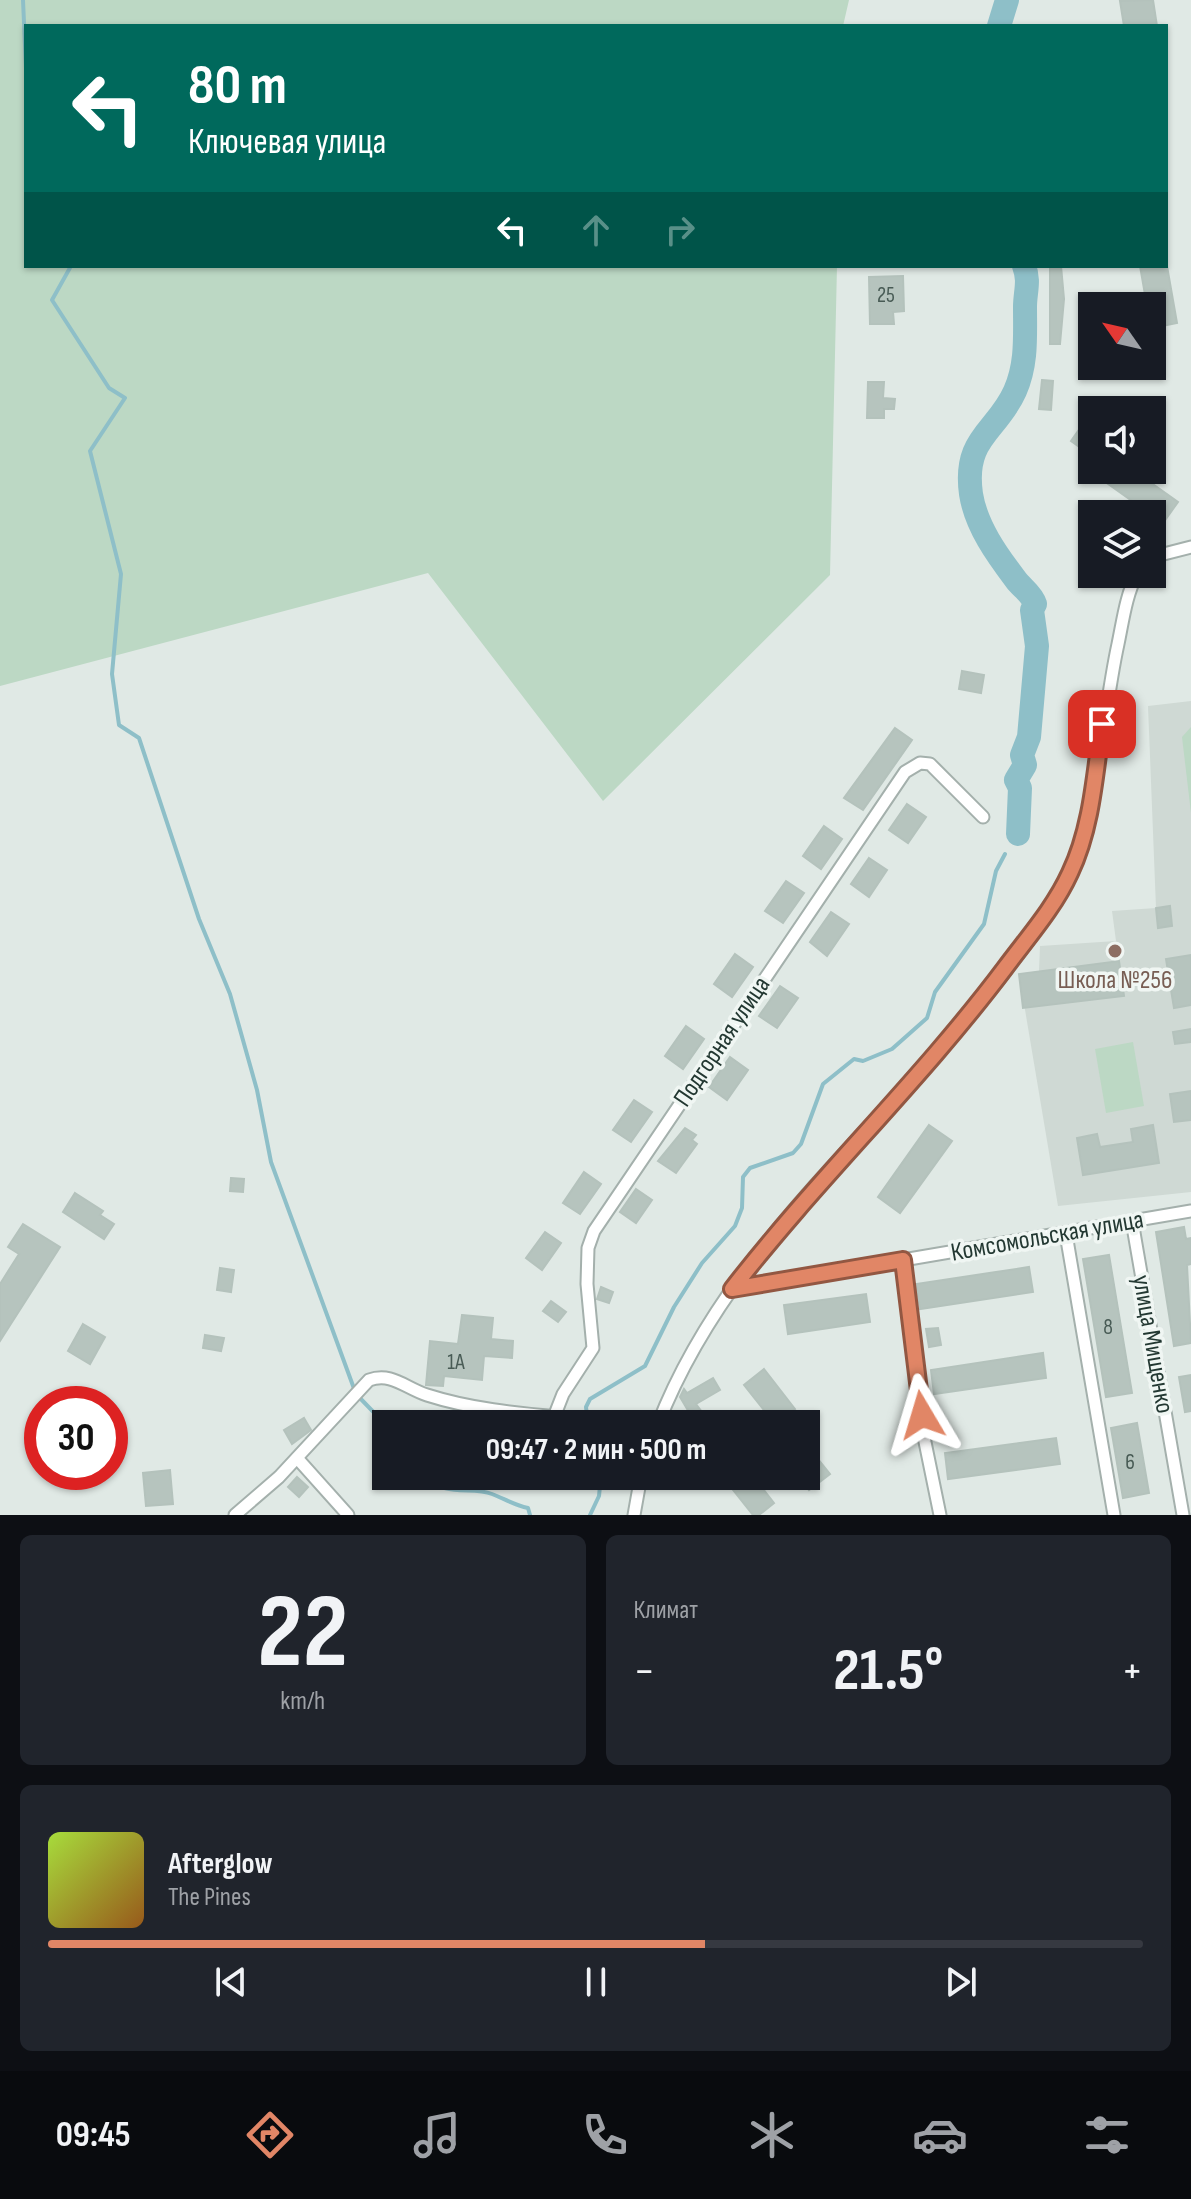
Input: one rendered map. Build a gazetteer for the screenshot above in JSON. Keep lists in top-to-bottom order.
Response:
{
  "streets": {
    "street": ["Подгорная улица", "Комсомольская улица", "улица Мищенко"]
  },
  "crossings": [
    ["Комсомольская улица", "улица Мищенко"]
  ],
  "places": ["Школа №256"],
  "house_numbers": [
    "25",
    "8",
    "1А",
    "6"
  ],
  "north": "top left",
  "page": {
    "turn": ["80 m", "Ключевая улица"],
    "limit": "30",
    "trip": "09:47 · 2 мин · 500 m",
    "tile": [
      ["22", "km/h"],
      "Климат"
    ],
    "heat": ["−", "21.5°", "+"],
    "song": ["Afterglow", "The Pines"],
    "tabs": "09:45"
  }
}
